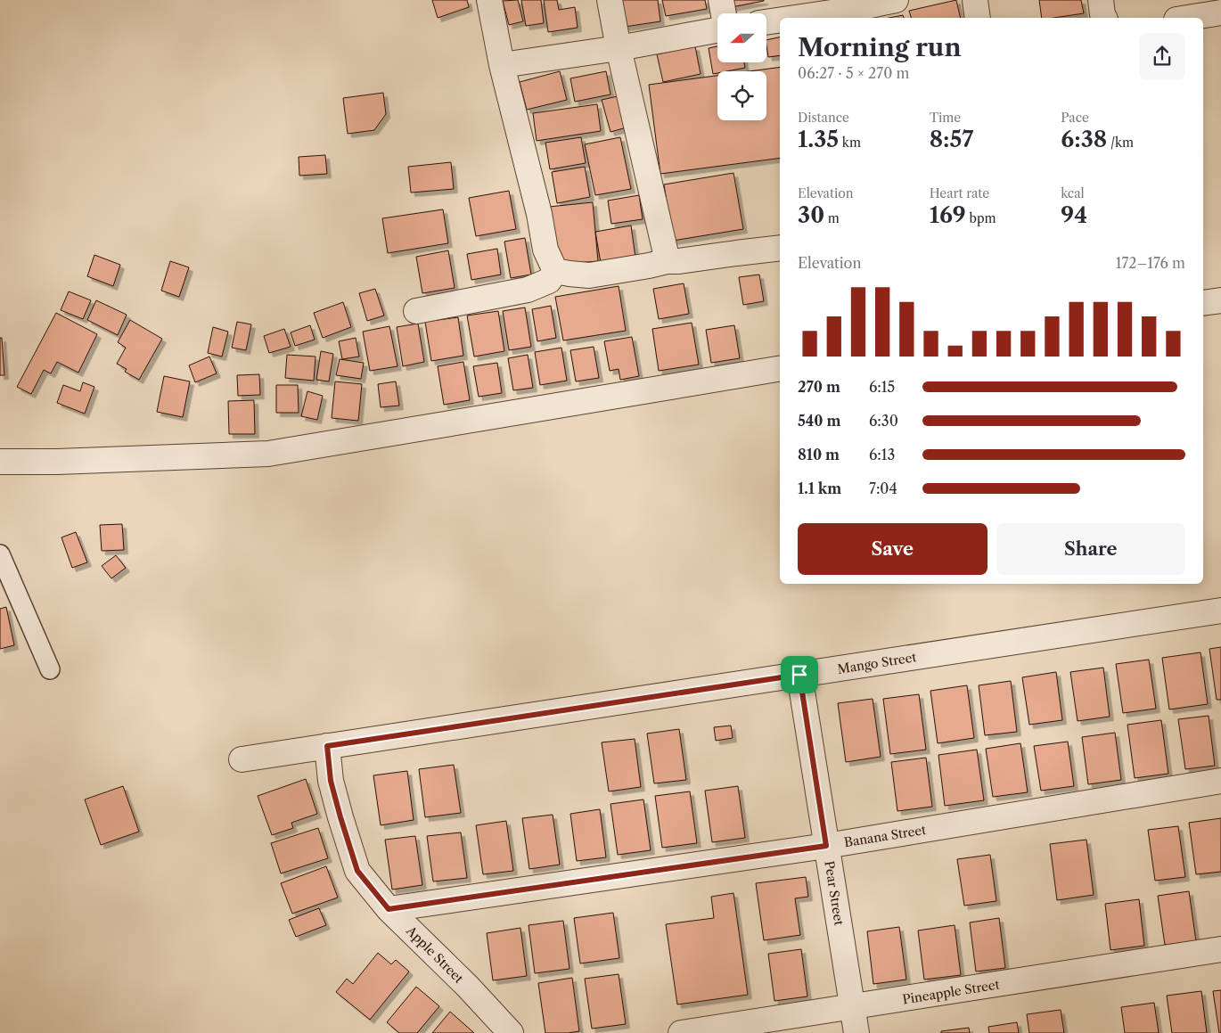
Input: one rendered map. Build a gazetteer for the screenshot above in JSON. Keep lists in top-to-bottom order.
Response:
{
  "streets": {
    "street": [
      "Mango Street",
      "Banana Street",
      "Pear Street",
      "Apple Street",
      "Pineapple Street"
    ]
  },
  "crossings": [
    ["Mango Street", "Pear Street"],
    ["Mango Street", "Apple Street"],
    ["Banana Street", "Pear Street"],
    ["Banana Street", "Apple Street"],
    ["Pear Street", "Pineapple Street"]
  ],
  "north": "left",
  "page": {
    "heading": ["Morning run", "06:27 · 5 × 270 m"],
    "stats": [
      ["Distance", "1.35 km"],
      ["Time", "8:57"],
      ["Pace", "6:38 /km"],
      ["Elevation", "30 m"],
      ["Heart rate", "169 bpm"],
      ["kcal", "94"]
    ],
    "chart": ["Elevation", "172–176 m"],
    "list": [
      {
        "name": "270 m",
        "note": "6:15"
      },
      {
        "name": "540 m",
        "note": "6:30"
      },
      {
        "name": "810 m",
        "note": "6:13"
      },
      {
        "name": "1.1 km",
        "note": "7:04"
      }
    ],
    "buttons": ["Save", "Share"]
  }
}
